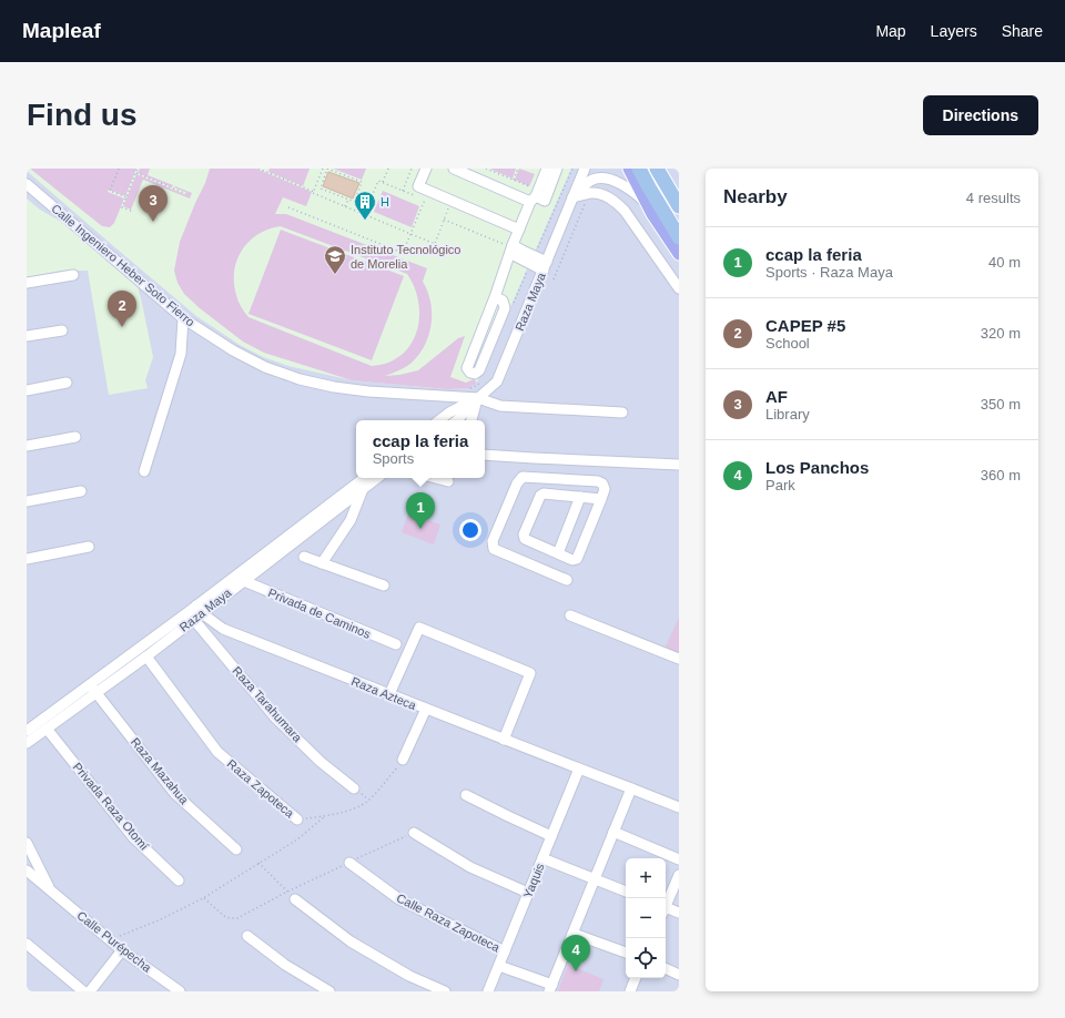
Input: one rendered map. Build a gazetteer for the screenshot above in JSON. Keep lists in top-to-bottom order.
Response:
{
  "streets": {
    "street": [
      "Calle Ingeniero Heber Soto Fierro",
      "Raza Maya",
      "Privada de Caminos",
      "Raza Azteca",
      "Raza Tarahumara",
      "Raza Mazahua",
      "Raza Zapoteca",
      "Privada Raza Otomí",
      "Yaquis",
      "Calle Raza Zapoteca",
      "Calle Purépecha"
    ]
  },
  "crossings": [
    ["Calle Ingeniero Heber Soto Fierro", "Raza Maya"],
    ["Raza Maya", "Privada de Caminos"],
    ["Raza Maya", "Raza Azteca"],
    ["Raza Maya", "Raza Tarahumara"],
    ["Raza Maya", "Raza Mazahua"],
    ["Raza Maya", "Raza Zapoteca"],
    ["Raza Maya", "Privada Raza Otomí"],
    ["Raza Azteca", "Raza Tarahumara"],
    ["Raza Azteca", "Yaquis"],
    ["Yaquis", "Calle Raza Zapoteca"]
  ],
  "places": {
    "building": ["H"],
    "school or university": ["Instituto Tecnológico de Morelia"]
  },
  "page": {
    "header": "Mapleaf",
    "nav": ["Map", "Layers", "Share"],
    "buttons": "Directions",
    "title": "Find us",
    "heading": ["Nearby", "4 results"],
    "pins": [
      "3",
      "2",
      "1",
      "4"
    ],
    "list": [
      {
        "mark": "1",
        "name": "ccap la feria",
        "note": "Sports · Raza Maya",
        "value": "40 m"
      },
      {
        "mark": "2",
        "name": "CAPEP #5",
        "note": "School",
        "value": "320 m"
      },
      {
        "mark": "3",
        "name": "AF",
        "note": "Library",
        "value": "350 m"
      },
      {
        "mark": "4",
        "name": "Los Panchos",
        "note": "Park",
        "value": "360 m"
      }
    ],
    "popup": ["ccap la feria", "Sports"],
    "map_buttons": ["+", "−"]
  }
}
